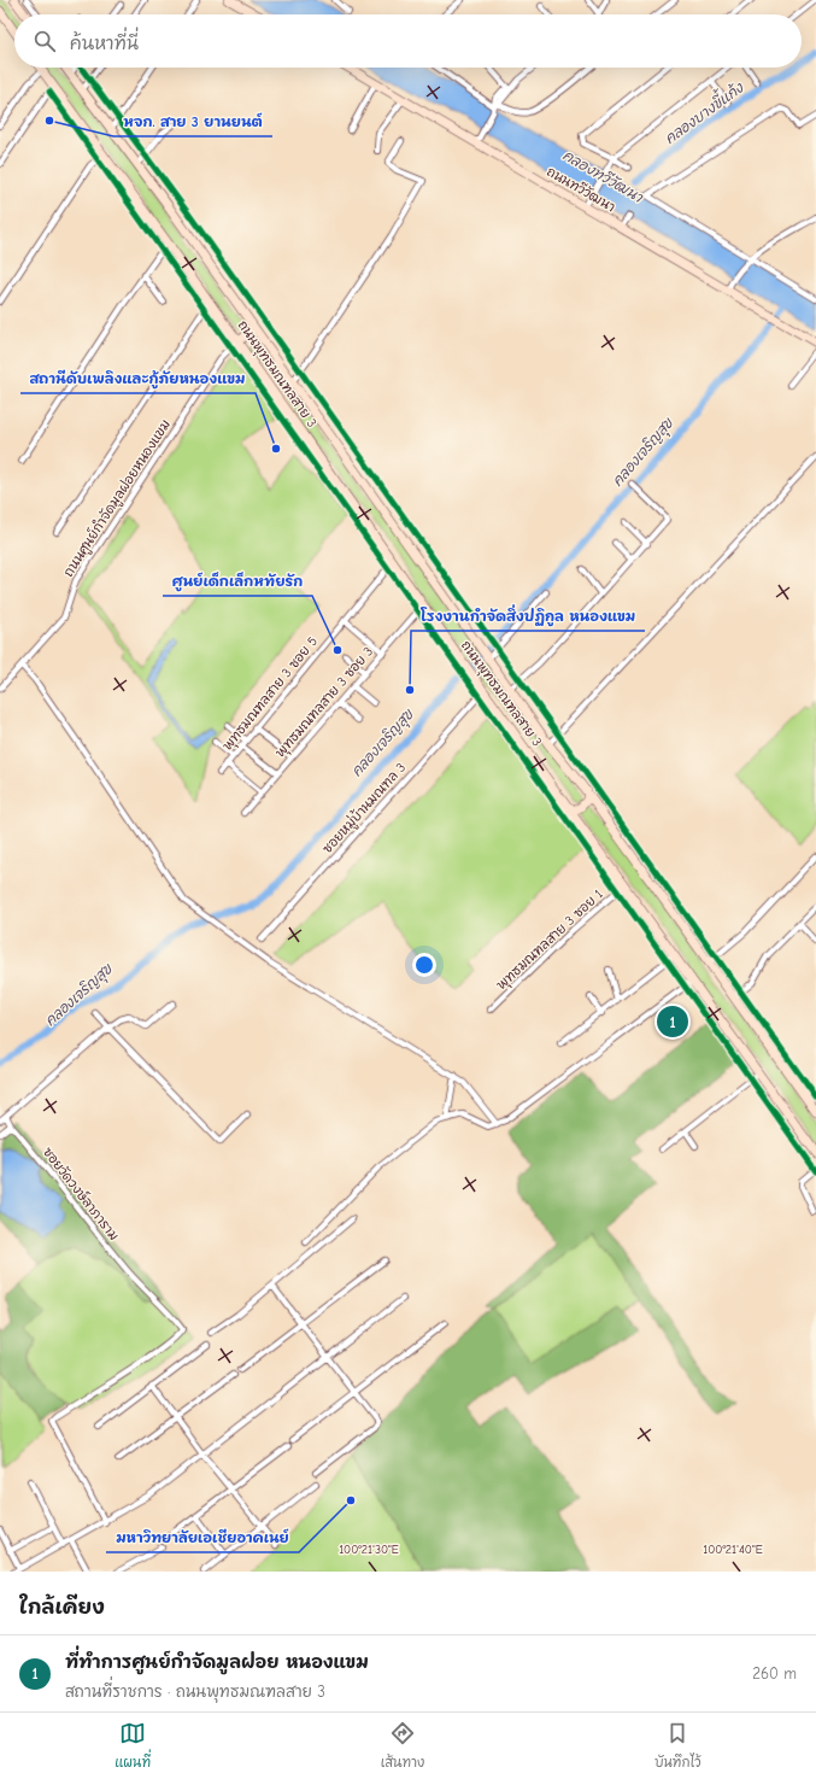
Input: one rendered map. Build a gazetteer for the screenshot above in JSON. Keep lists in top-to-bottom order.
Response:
{
  "streets": {
    "main road": ["ถนนทวีวัฒนา", "ถนนพุทธมณฑลสาย 3"],
    "street": [
      "ถนนศูนย์กำจัดมูลฝอยหนองแขม",
      "พุทธมณฑลสาย 3 ซอย 5",
      "พุทธมณฑลสาย 3 ซอย 3",
      "ซอยหมู่บ้านมณฑล 3",
      "พุทธมณฑลสาย 3 ซอย 1",
      "ซอยวัดวงษ์ลาภาราม"
    ]
  },
  "crossings": [
    ["ถนนพุทธมณฑลสาย 3", "ถนนศูนย์กำจัดมูลฝอยหนองแขม"],
    ["ถนนพุทธมณฑลสาย 3", "พุทธมณฑลสาย 3 ซอย 5"],
    ["ถนนพุทธมณฑลสาย 3", "พุทธมณฑลสาย 3 ซอย 3"],
    ["ถนนพุทธมณฑลสาย 3", "ซอยหมู่บ้านมณฑล 3"],
    ["ถนนพุทธมณฑลสาย 3", "พุทธมณฑลสาย 3 ซอย 1"]
  ],
  "water": ["คลองบางขี้แก้ง", "คลองทวีวัฒนา", "คลองเจริญสุข"],
  "places": [
    "หจก. สาย 3 ยานยนต์",
    "สถานีดับเพลิงและกู้ภัยหนองแขม",
    "ศูนย์เด็กเล็กหทัยรัก",
    "โรงงานกำจัดสิ่งปฏิกูล หนองแขม",
    "มหาวิทยาลัยเอเชียอาคเนย์"
  ],
  "page": {
    "search": "ค้นหาที่นี่",
    "pins": "1",
    "heading": "ใกล้เคียง",
    "list": [
      {
        "mark": "1",
        "name": "ที่ทำการศูนย์กำจัดมูลฝอย หนองแขม",
        "note": "สถานที่ราชการ · ถนนพุทธมณฑลสาย 3",
        "value": "260 m"
      }
    ],
    "nav": ["แผนที่", "เส้นทาง", "บันทึกไว้"]
  },
  "coordinates": ["100°21'30\"E", "100°21'40\"E"]
}
